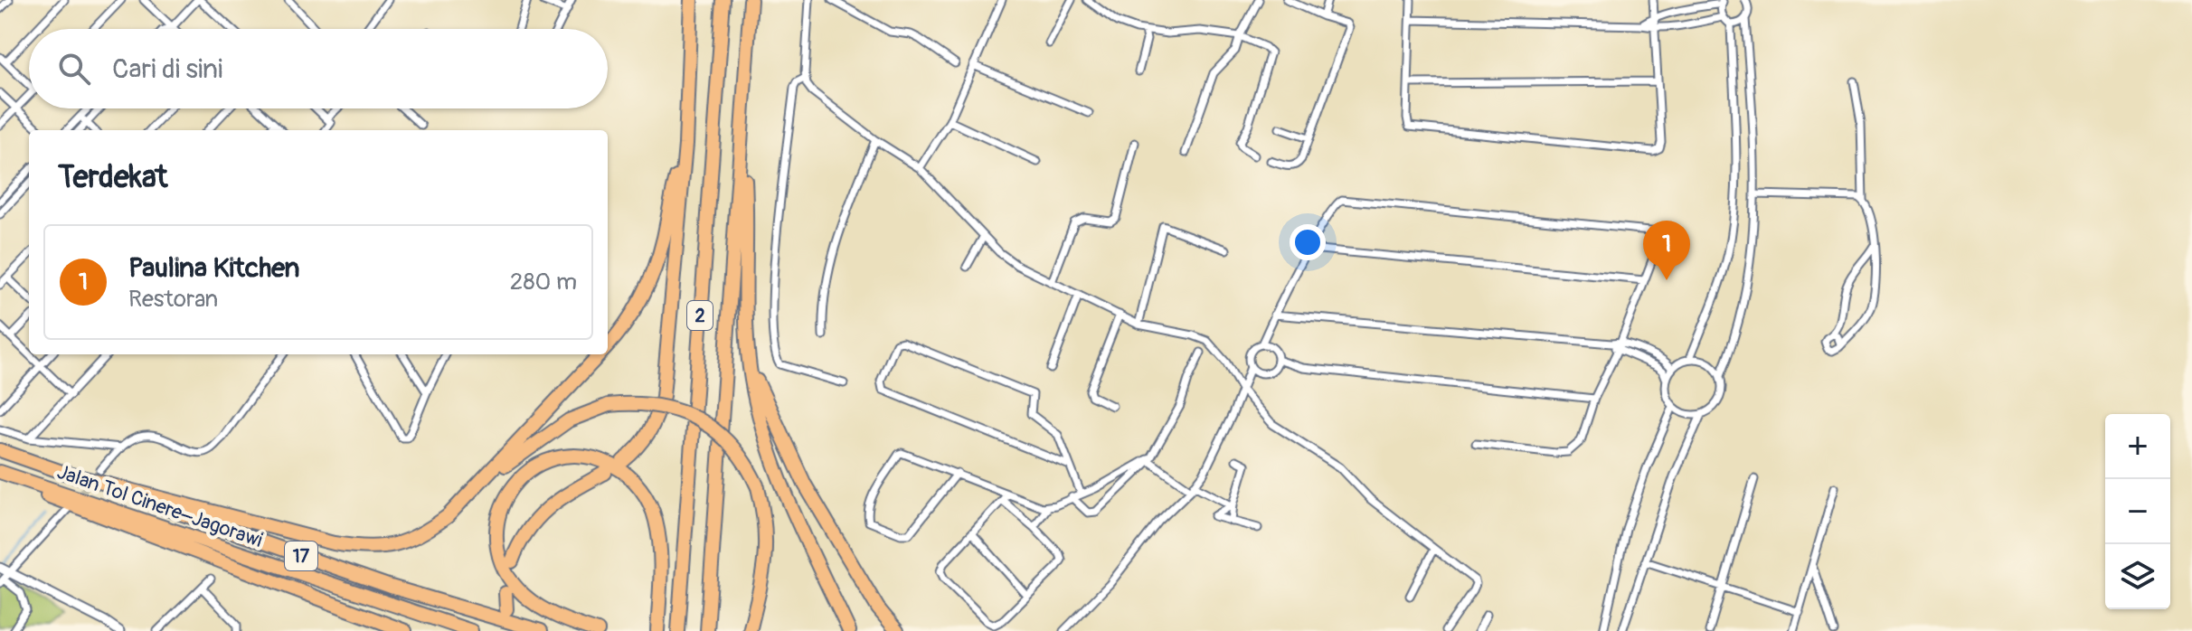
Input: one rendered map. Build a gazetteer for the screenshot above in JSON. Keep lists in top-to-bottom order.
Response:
{
  "streets": {
    "highway": ["2", "Jalan Tol Cinere–Jagorawi", "17"]
  },
  "crossings": [
    ["Jalan Tol Cinere–Jagorawi", "17"]
  ],
  "page": {
    "search": "Cari di sini",
    "heading": "Terdekat",
    "pins": "1",
    "list": [
      {
        "mark": "1",
        "name": "Paulina Kitchen",
        "note": "Restoran",
        "value": "280 m"
      }
    ],
    "map_buttons": ["+", "−"]
  }
}
